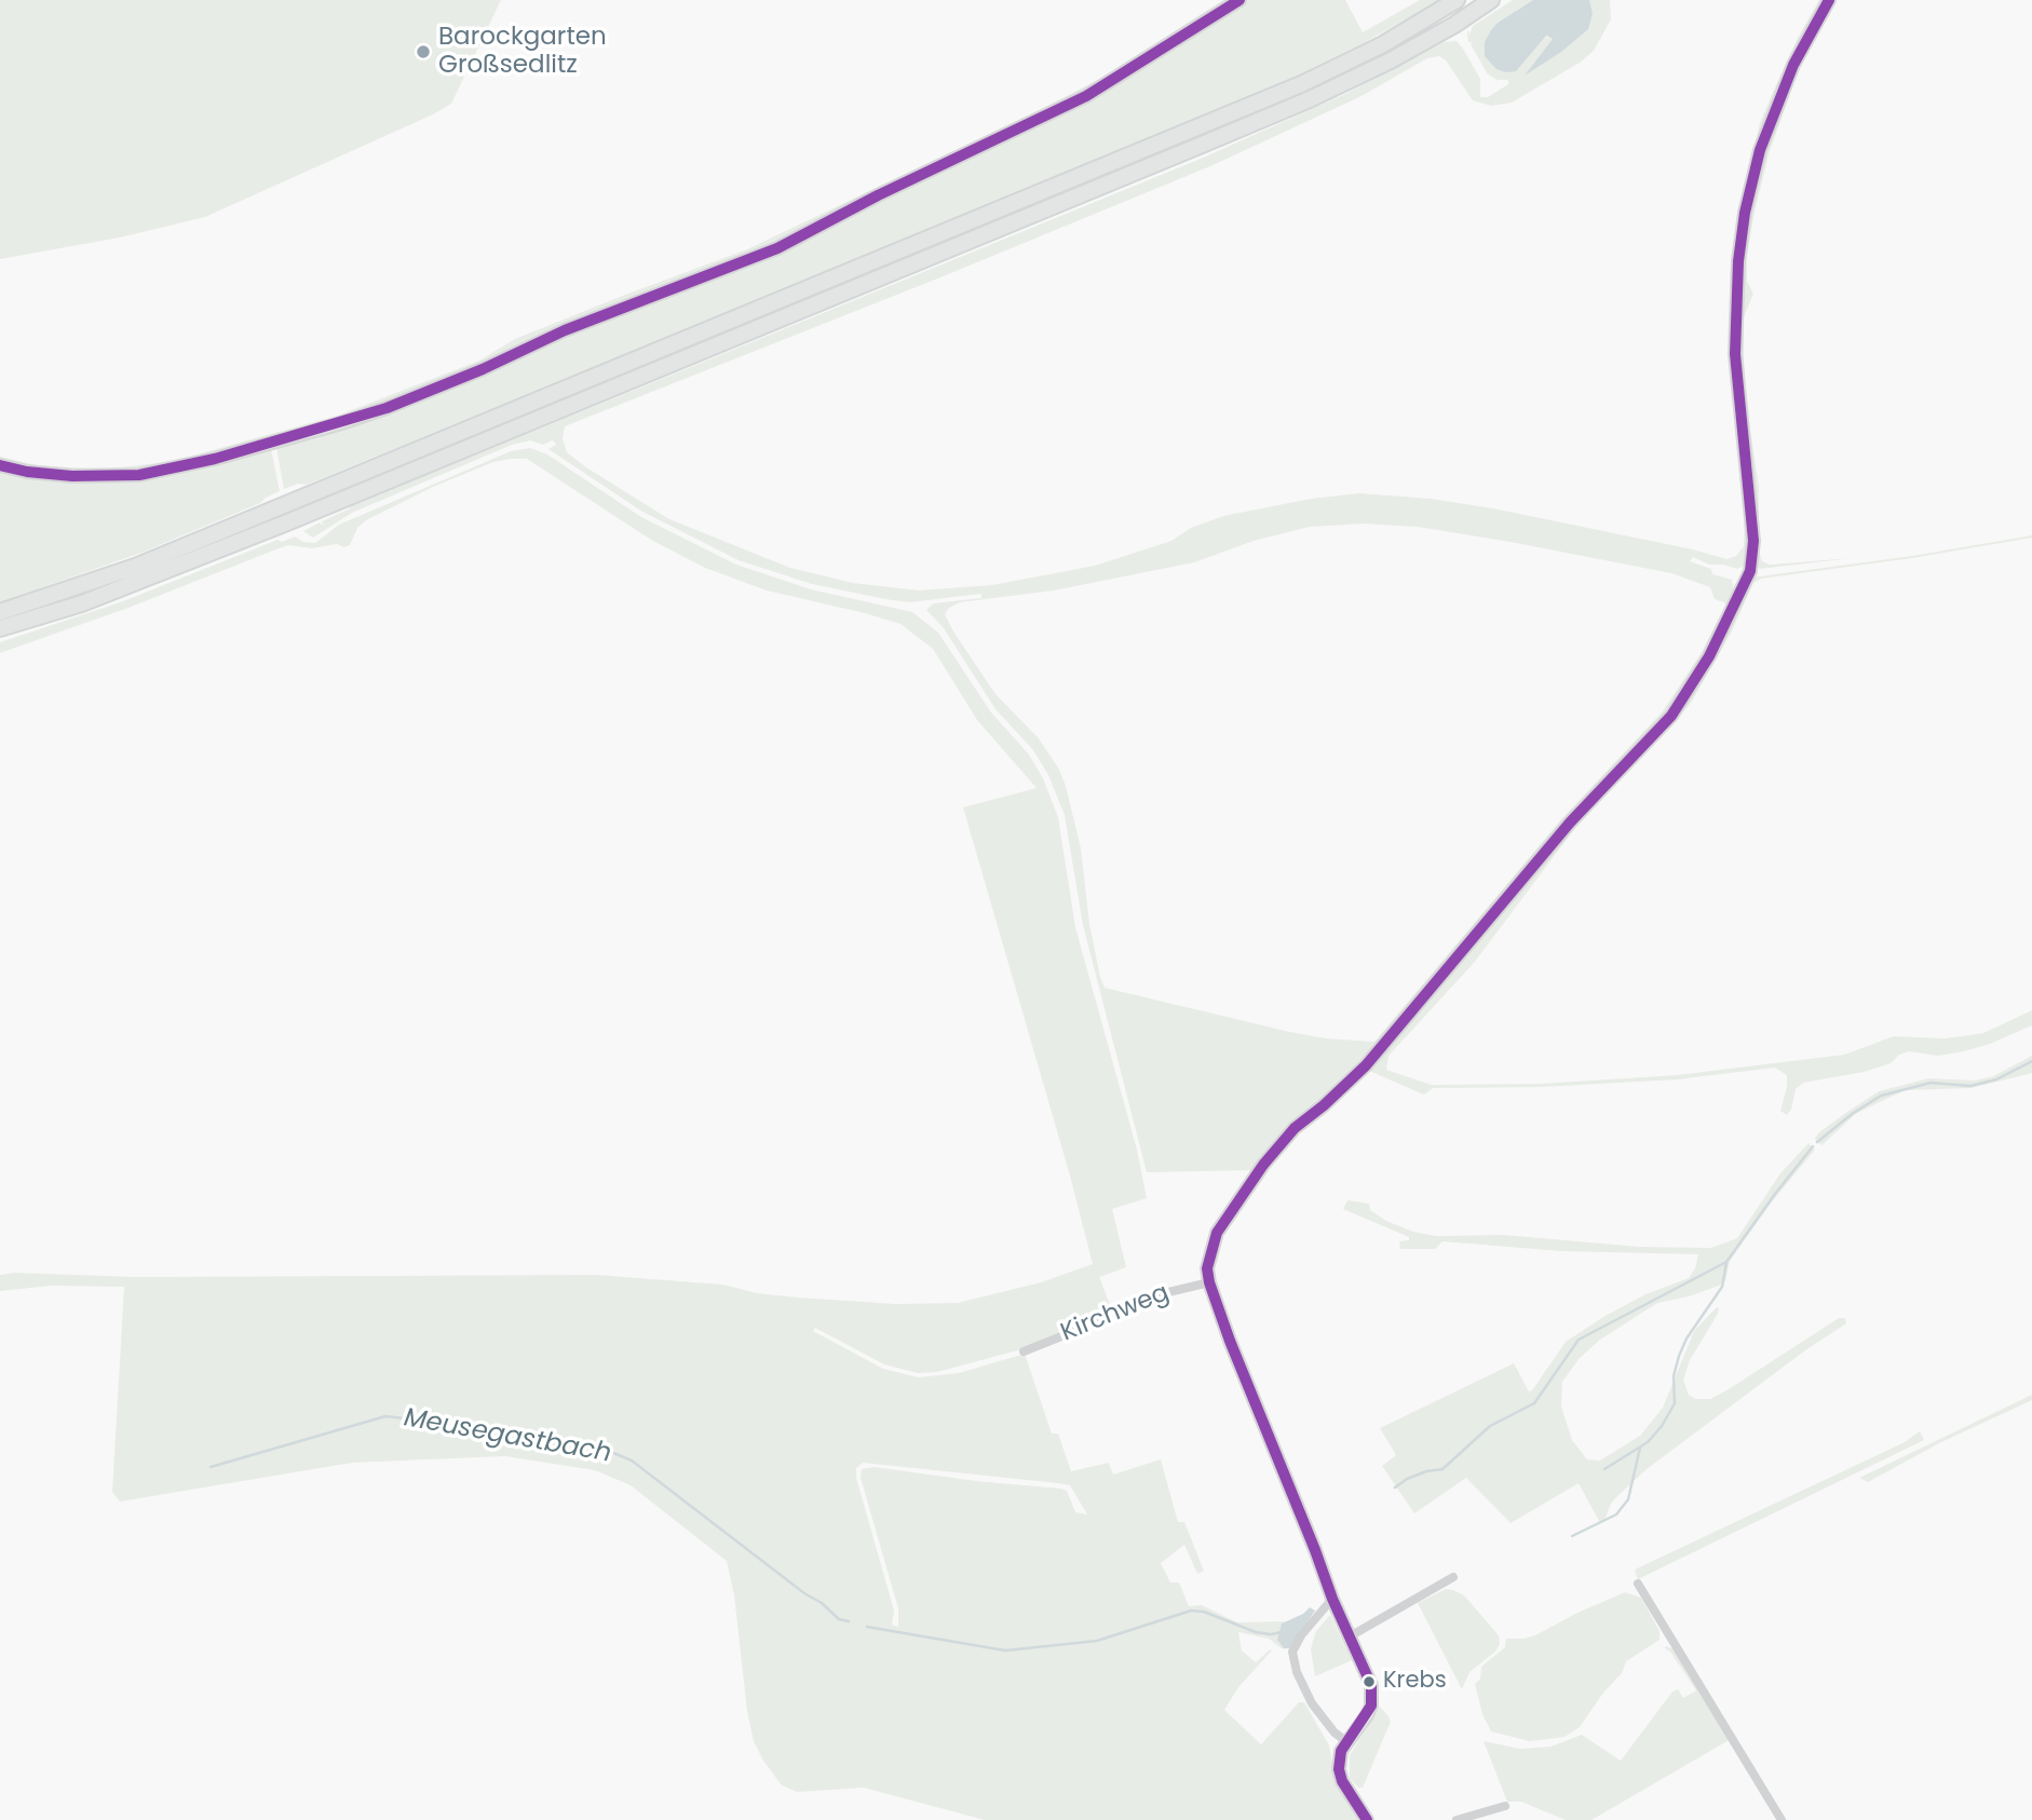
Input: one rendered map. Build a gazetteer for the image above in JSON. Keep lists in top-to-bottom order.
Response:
{
  "streets": {
    "street": ["Kirchweg"]
  },
  "water": ["Meusegastbach"],
  "places": ["Barockgarten Großsedlitz", "Krebs"]
}
